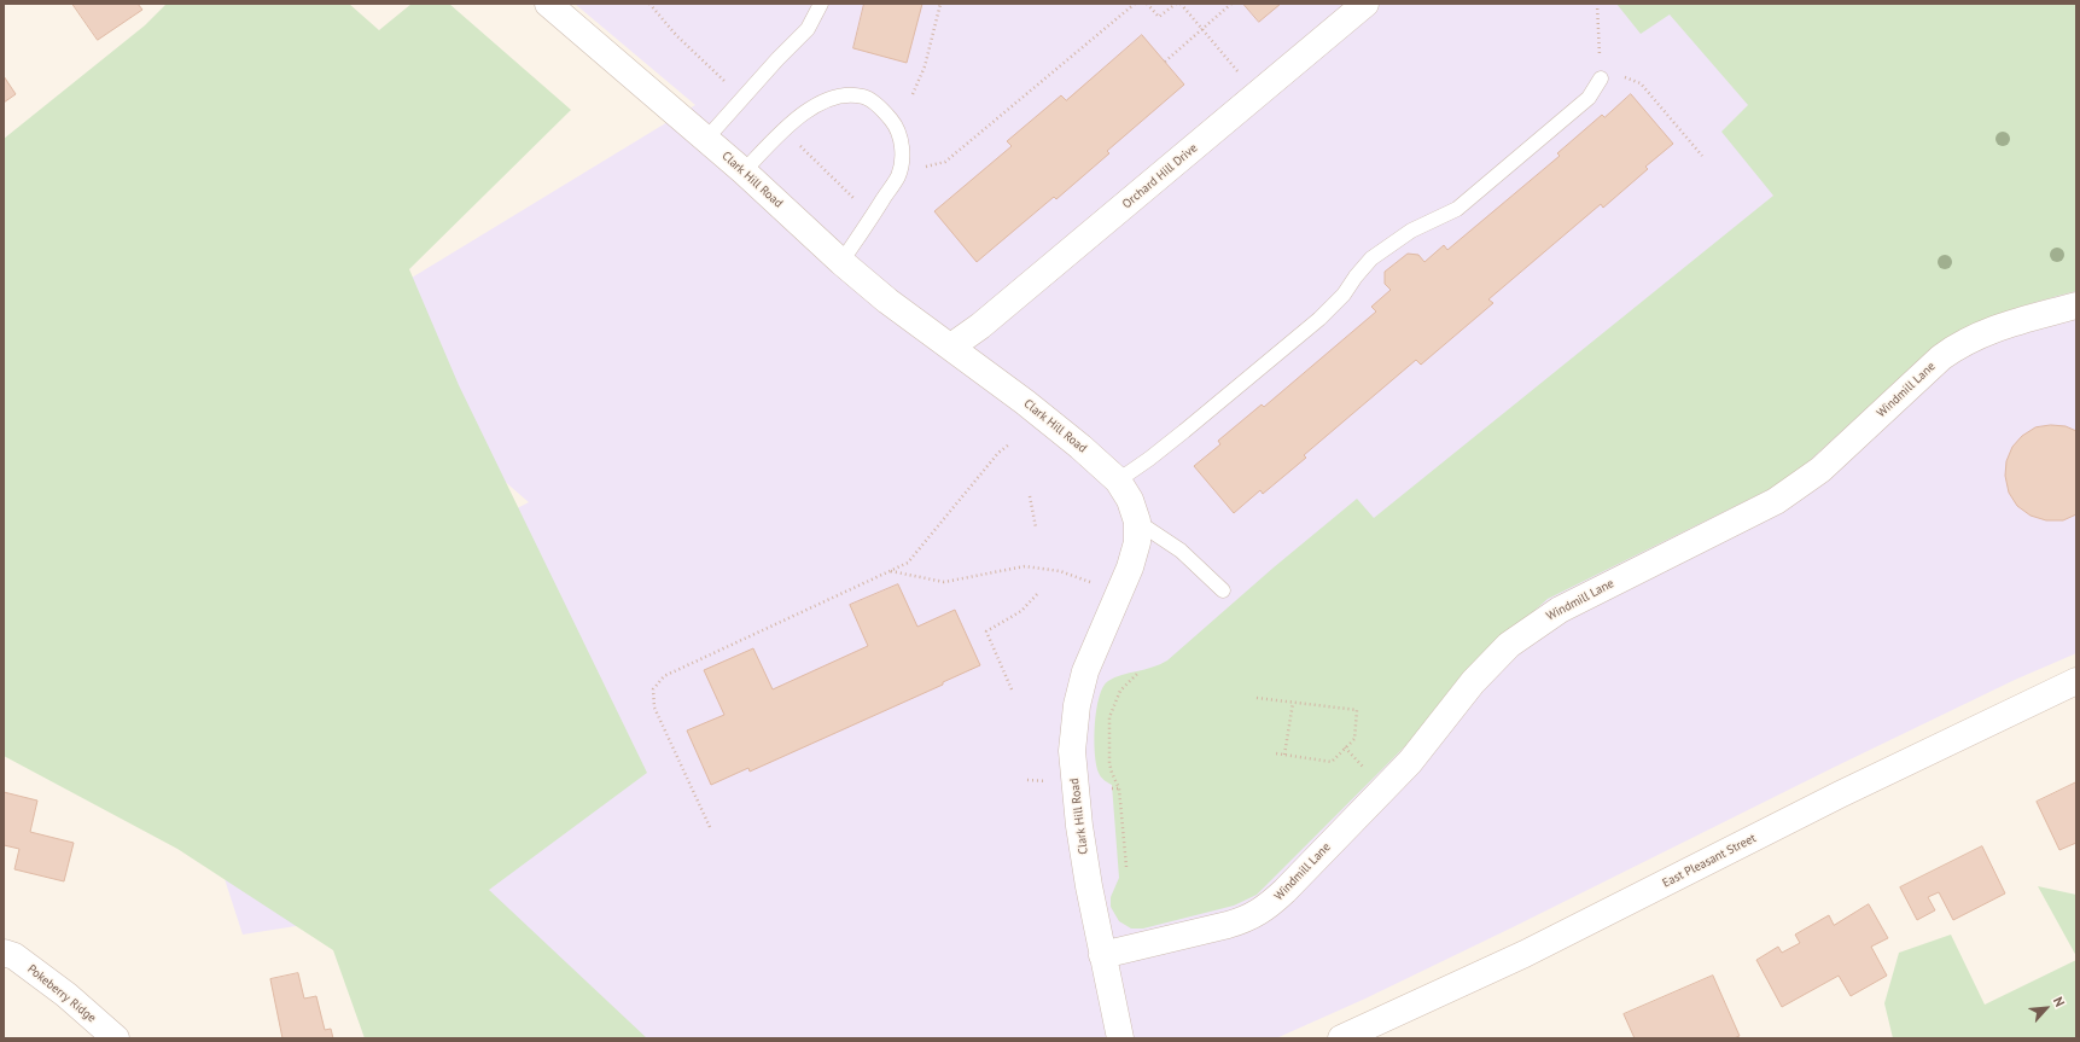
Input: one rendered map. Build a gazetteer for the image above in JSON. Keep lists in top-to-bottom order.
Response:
{
  "streets": {
    "street": [
      "Orchard Hill Drive",
      "Clark Hill Road",
      "Windmill Lane",
      "East Pleasant Street",
      "Pokeberry Ridge"
    ]
  },
  "crossings": [
    ["Orchard Hill Drive", "Clark Hill Road"],
    ["Clark Hill Road", "Windmill Lane"]
  ],
  "north": "top right"
}
